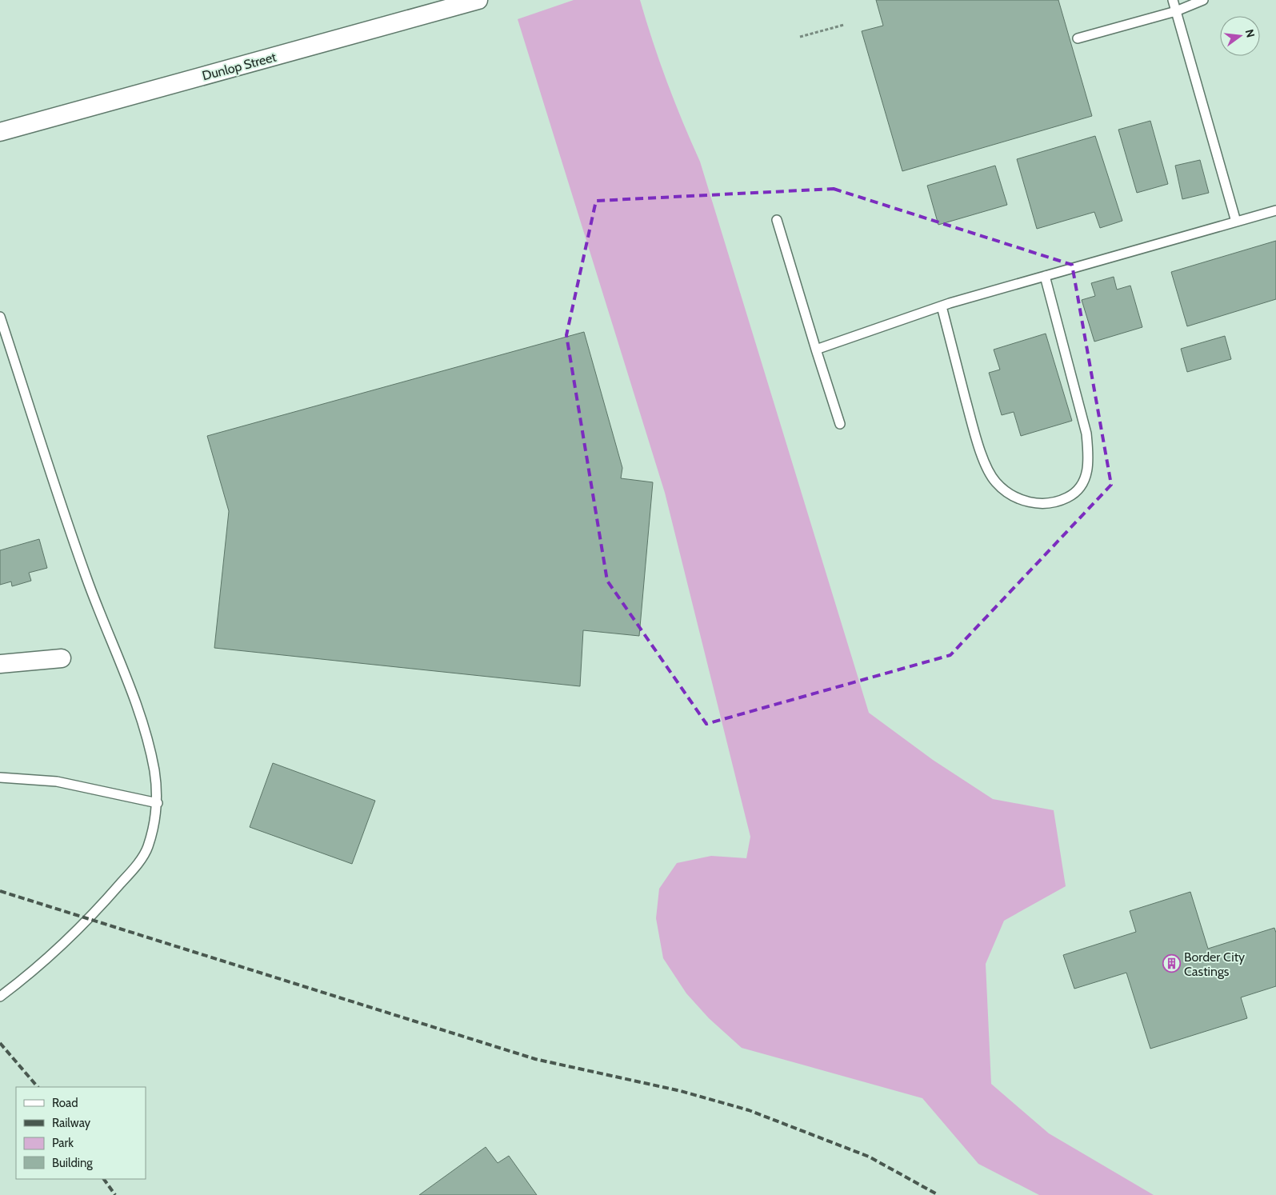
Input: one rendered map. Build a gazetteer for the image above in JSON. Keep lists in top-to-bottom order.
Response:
{
  "streets": {
    "street": ["Dunlop Street"]
  },
  "places": {
    "building": ["Border City Castings"]
  },
  "legend": [
    "Road",
    "Railway",
    "Park",
    "Building"
  ],
  "north": "right"
}
